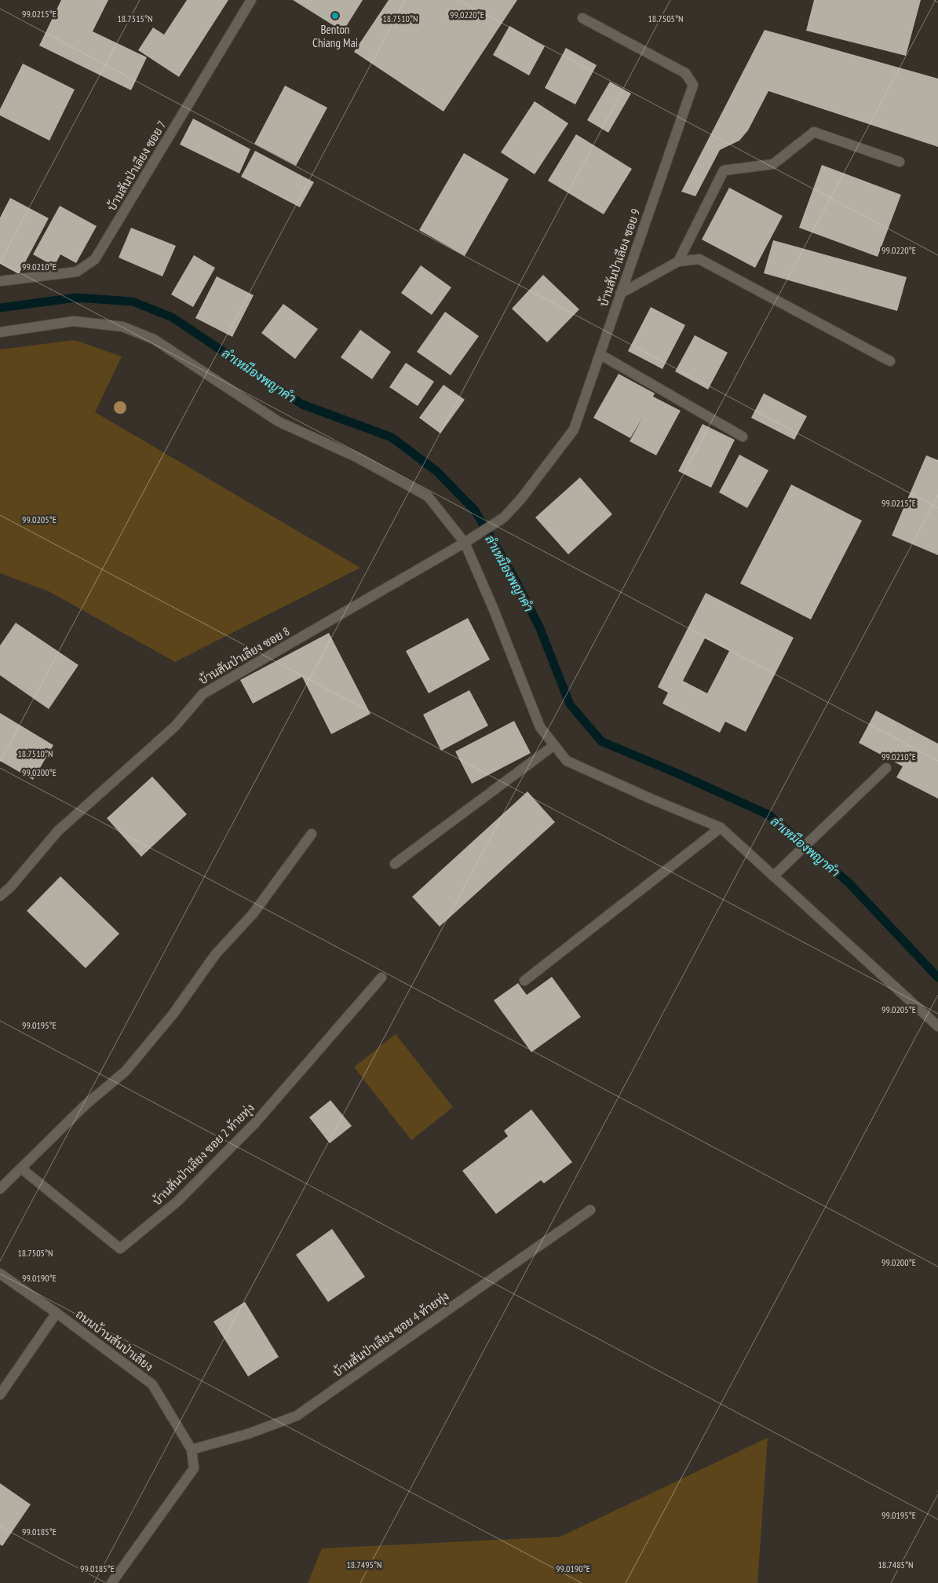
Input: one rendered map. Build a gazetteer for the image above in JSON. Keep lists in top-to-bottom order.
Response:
{
  "streets": {
    "street": [
      "บ้านสันป่าเลียง ซอย 7",
      "บ้านสันป่าเลียง ซอย 9",
      "บ้านสันป่าเลียง ซอย 8",
      "บ้านสันป่าเลียง ซอย 2 ท้ายทุ่ง",
      "บ้านสันป่าเลียง ซอย 4 ท้ายทุ่ง",
      "ถนนบ้านสันป่าเลียง"
    ]
  },
  "crossings": [
    ["บ้านสันป่าเลียง ซอย 9", "บ้านสันป่าเลียง ซอย 8"],
    ["บ้านสันป่าเลียง ซอย 4 ท้ายทุ่ง", "ถนนบ้านสันป่าเลียง"]
  ],
  "water": ["ลำเหมืองพญาคำ"],
  "places": ["Benton Chiang Mai"],
  "coordinates": [
    "99.0215°E",
    "99.0220°E",
    "18.7515°N",
    "18.7510°N",
    "18.7505°N",
    "99.0210°E",
    "99.0205°E",
    "99.0200°E",
    "99.0195°E",
    "99.0190°E",
    "99.0185°E",
    "18.7495°N",
    "18.7485°N"
  ]
}
